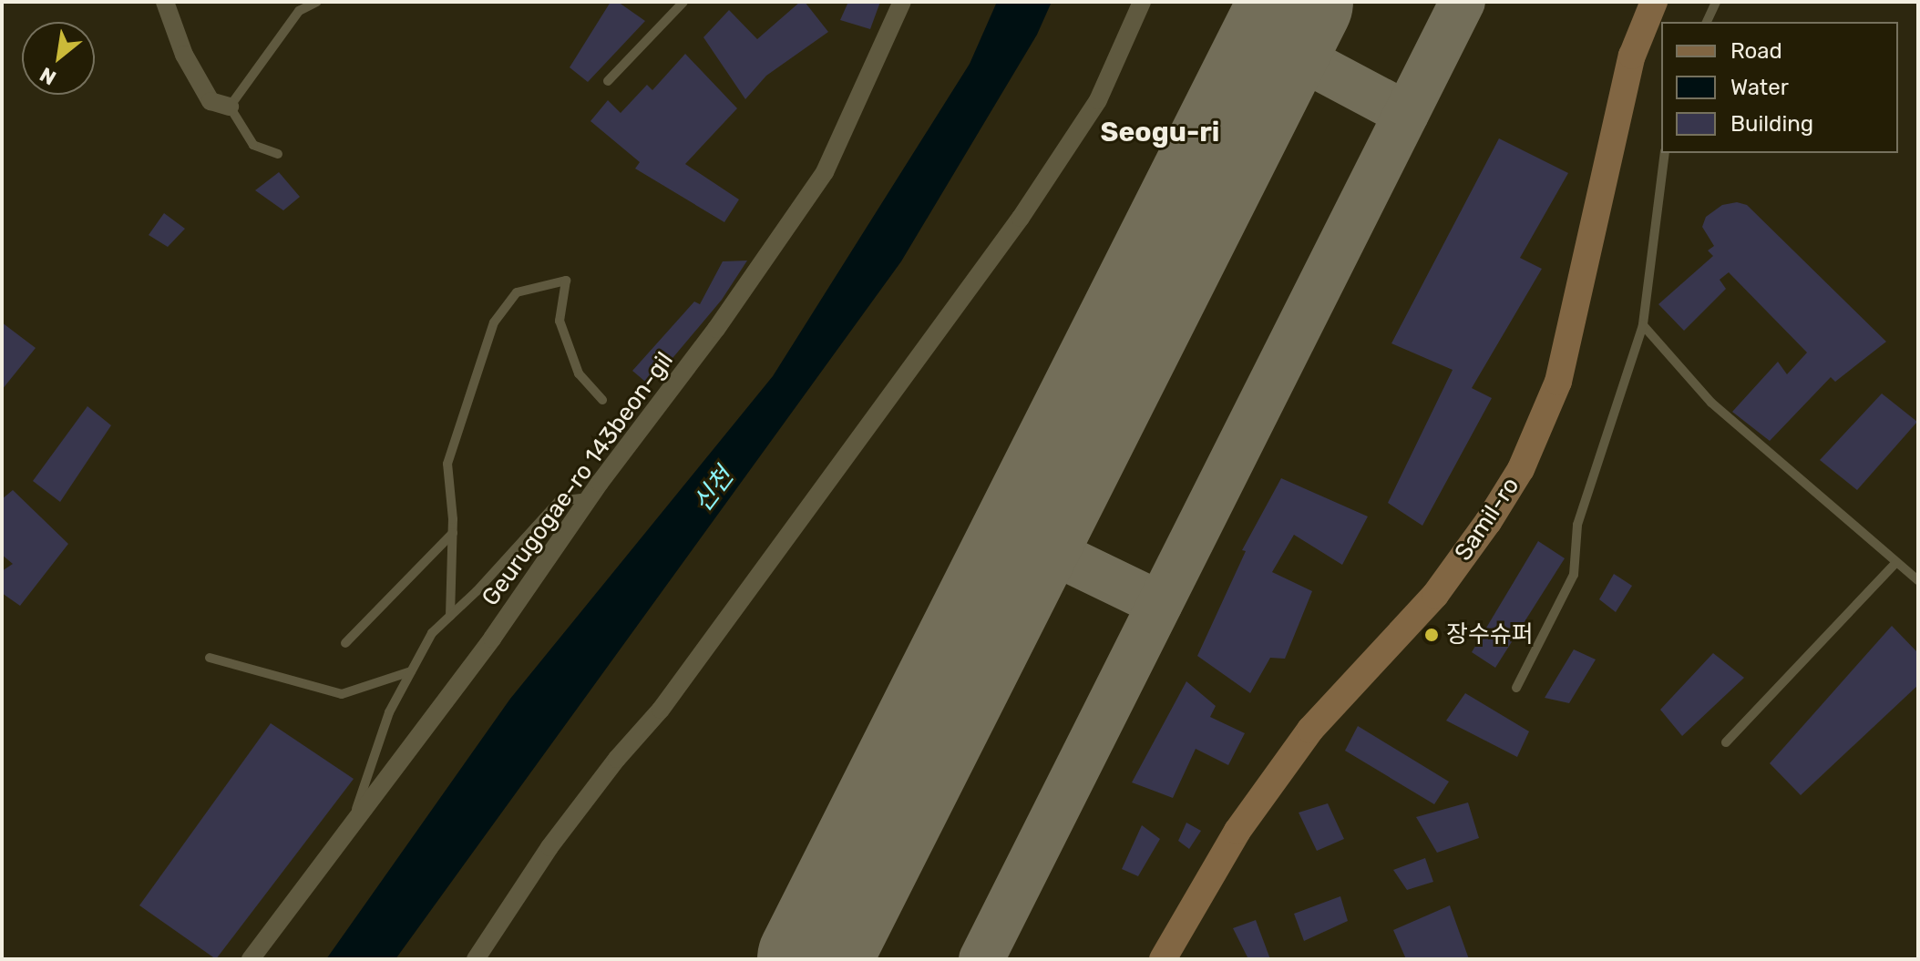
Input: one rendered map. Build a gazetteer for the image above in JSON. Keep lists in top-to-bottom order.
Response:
{
  "streets": {
    "main road": ["Samil-ro"],
    "street": ["Geurugogae-ro 143beon-gil"]
  },
  "districts": ["Seogu-ri"],
  "water": ["신천"],
  "places": ["장수슈퍼"],
  "legend": ["Road", "Water", "Building"],
  "north": "bottom left"
}
